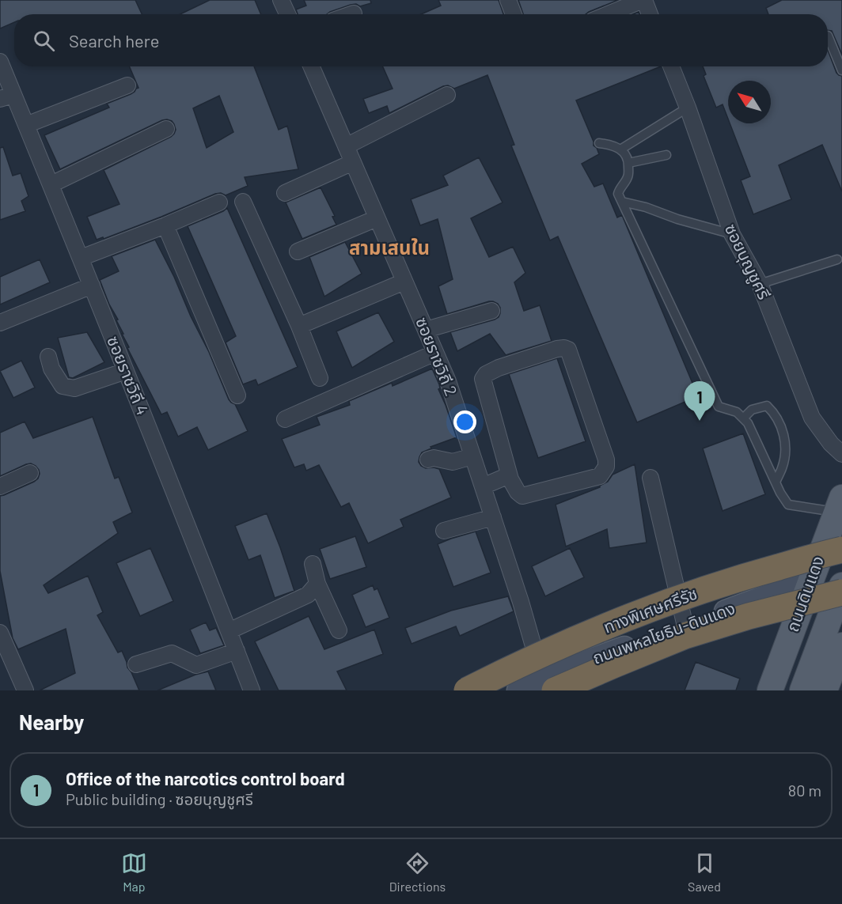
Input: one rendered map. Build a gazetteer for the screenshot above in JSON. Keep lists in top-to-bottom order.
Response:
{
  "streets": {
    "highway": ["ทางพิเศษศรีรัช"],
    "main road": ["ถนนดินแดง"],
    "street": [
      "ซอยบุญชูศรี",
      "ซอยราชวิถี 2",
      "ซอยราชวิถี 4",
      "ถนนพหลโยธิน-ดินแดง"
    ]
  },
  "crossings": [
    ["ซอยราชวิถี 2", "ถนนพหลโยธิน-ดินแดง"],
    ["ถนนดินแดง", "ถนนพหลโยธิน-ดินแดง"]
  ],
  "districts": ["สามเสนใน"],
  "north": "top left",
  "page": {
    "search": "Search here",
    "pins": "1",
    "heading": "Nearby",
    "list": [
      {
        "mark": "1",
        "name": "Office of the narcotics control board",
        "note": "Public building · ซอยบุญชูศรี",
        "value": "80 m"
      }
    ],
    "nav": ["Map", "Directions", "Saved"]
  }
}
